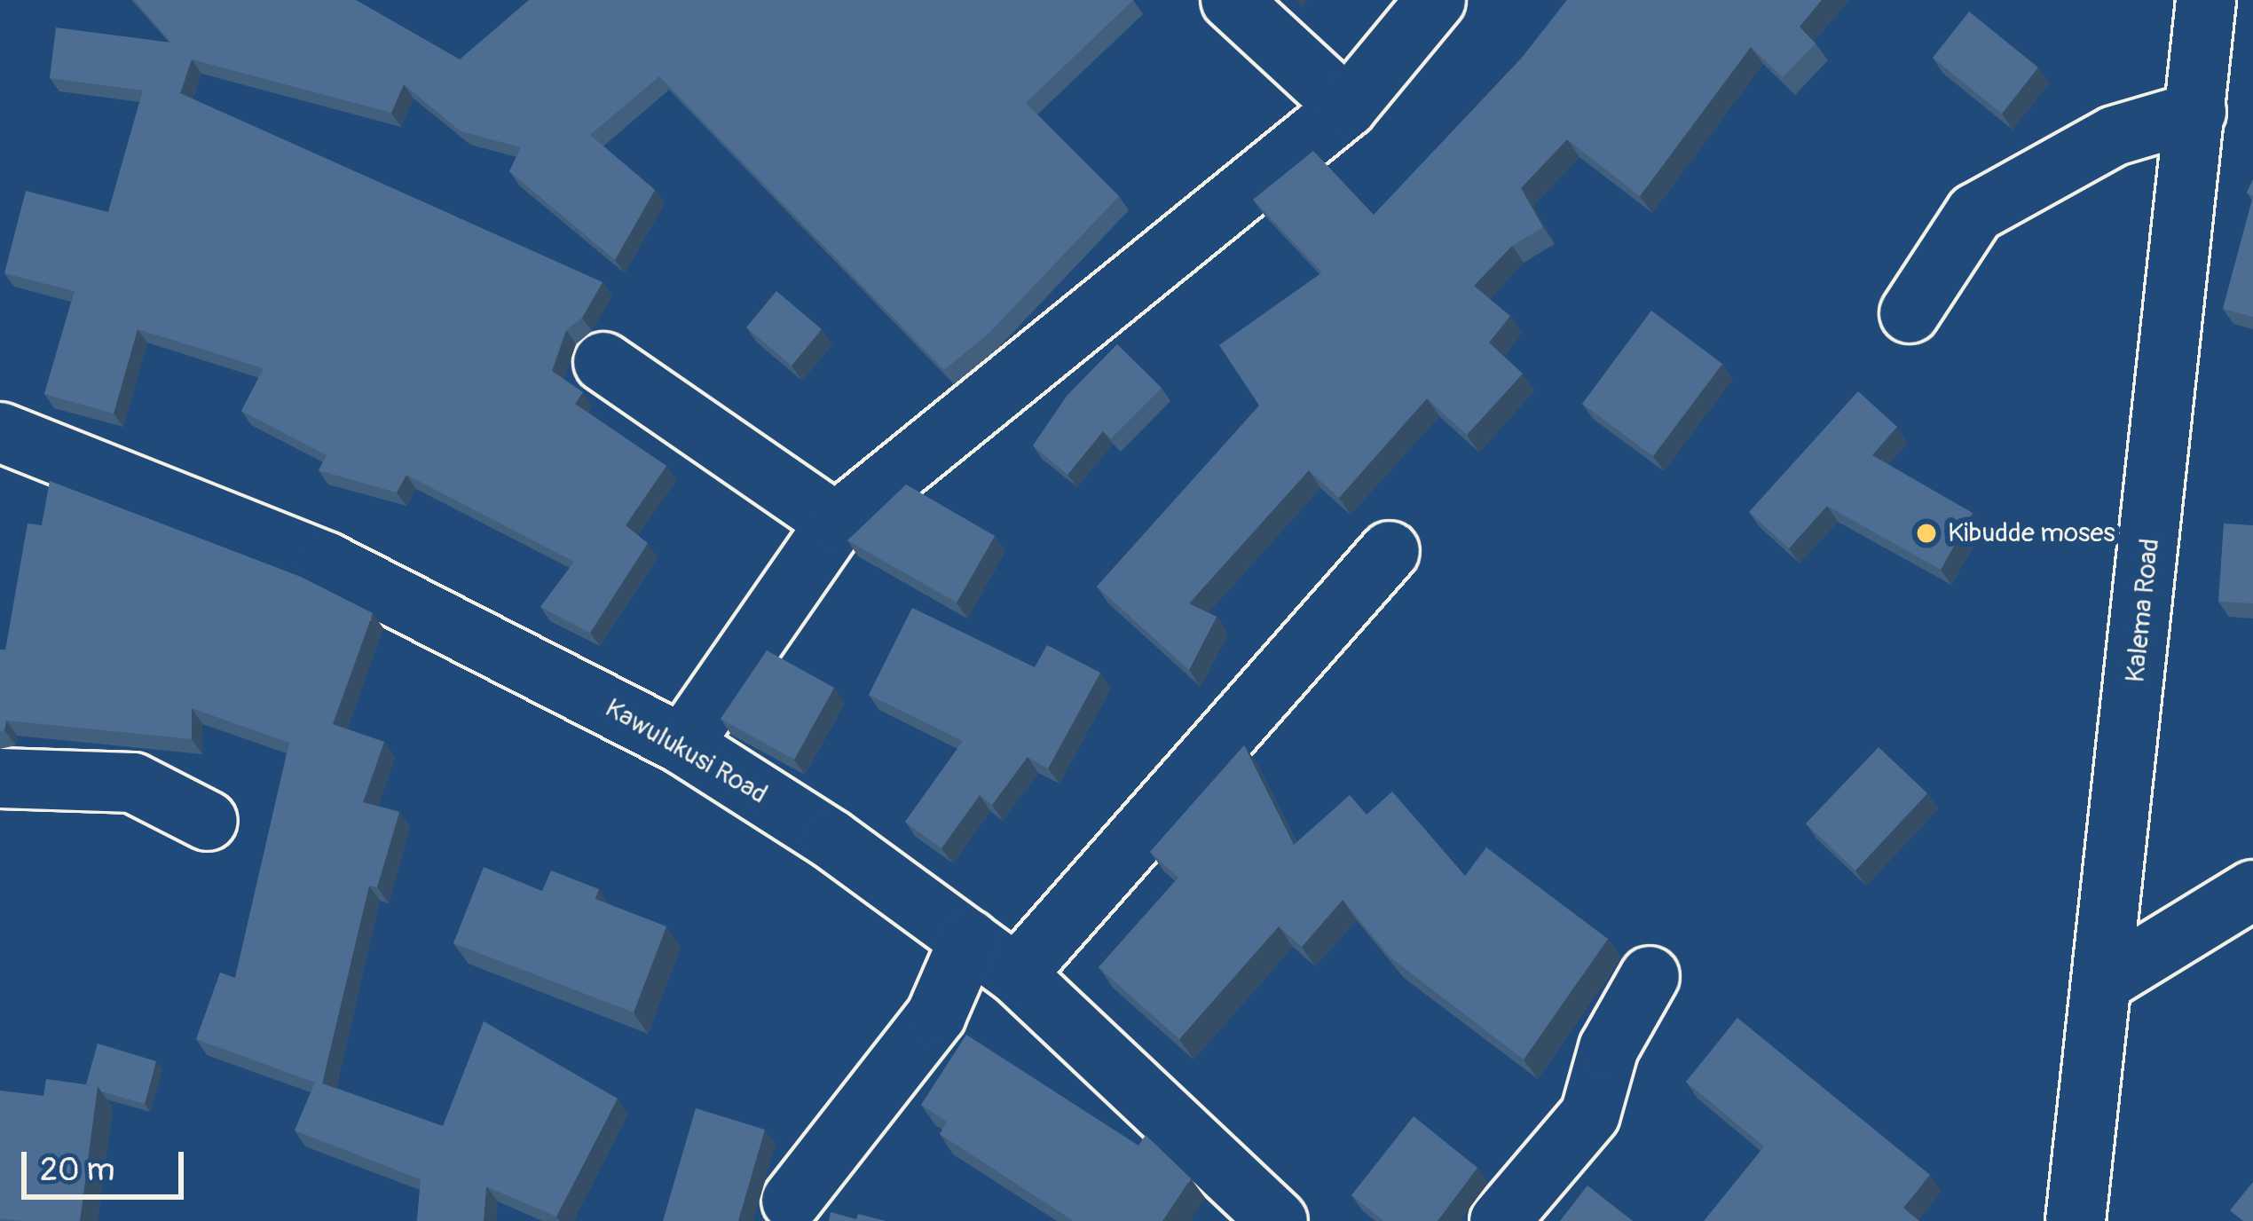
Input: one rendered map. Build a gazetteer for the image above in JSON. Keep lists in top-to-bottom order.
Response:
{
  "streets": {
    "street": ["Kalema Road", "Kawulukusi Road"]
  },
  "places": ["Kibudde moses"],
  "scale_bar": "20 m"
}
